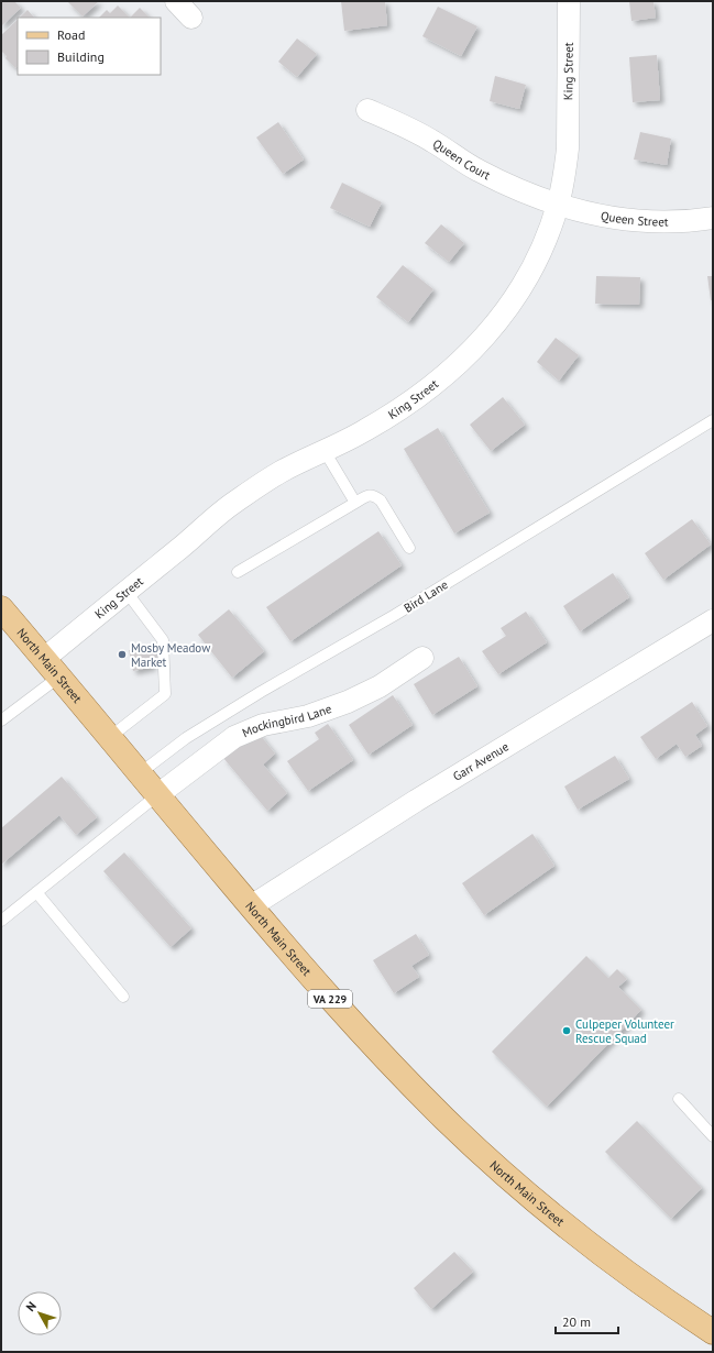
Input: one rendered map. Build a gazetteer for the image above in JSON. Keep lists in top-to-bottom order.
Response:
{
  "streets": {
    "main road": ["North Main Street", "VA 229"],
    "street": [
      "King Street",
      "Queen Court",
      "Queen Street",
      "Mockingbird Lane",
      "Garr Avenue"
    ],
    "lane": ["Bird Lane"]
  },
  "crossings": [
    ["King Street", "Queen Court"],
    ["King Street", "Queen Street"],
    ["King Street", "North Main Street"],
    ["Queen Court", "Queen Street"],
    ["Bird Lane", "North Main Street"],
    ["North Main Street", "Mockingbird Lane"],
    ["North Main Street", "Garr Avenue"]
  ],
  "places": ["Mosby Meadow Market", "Culpeper Volunteer Rescue Squad"],
  "legend": ["Road", "Building"],
  "scale_bar": "20 m",
  "north": "top left"
}
